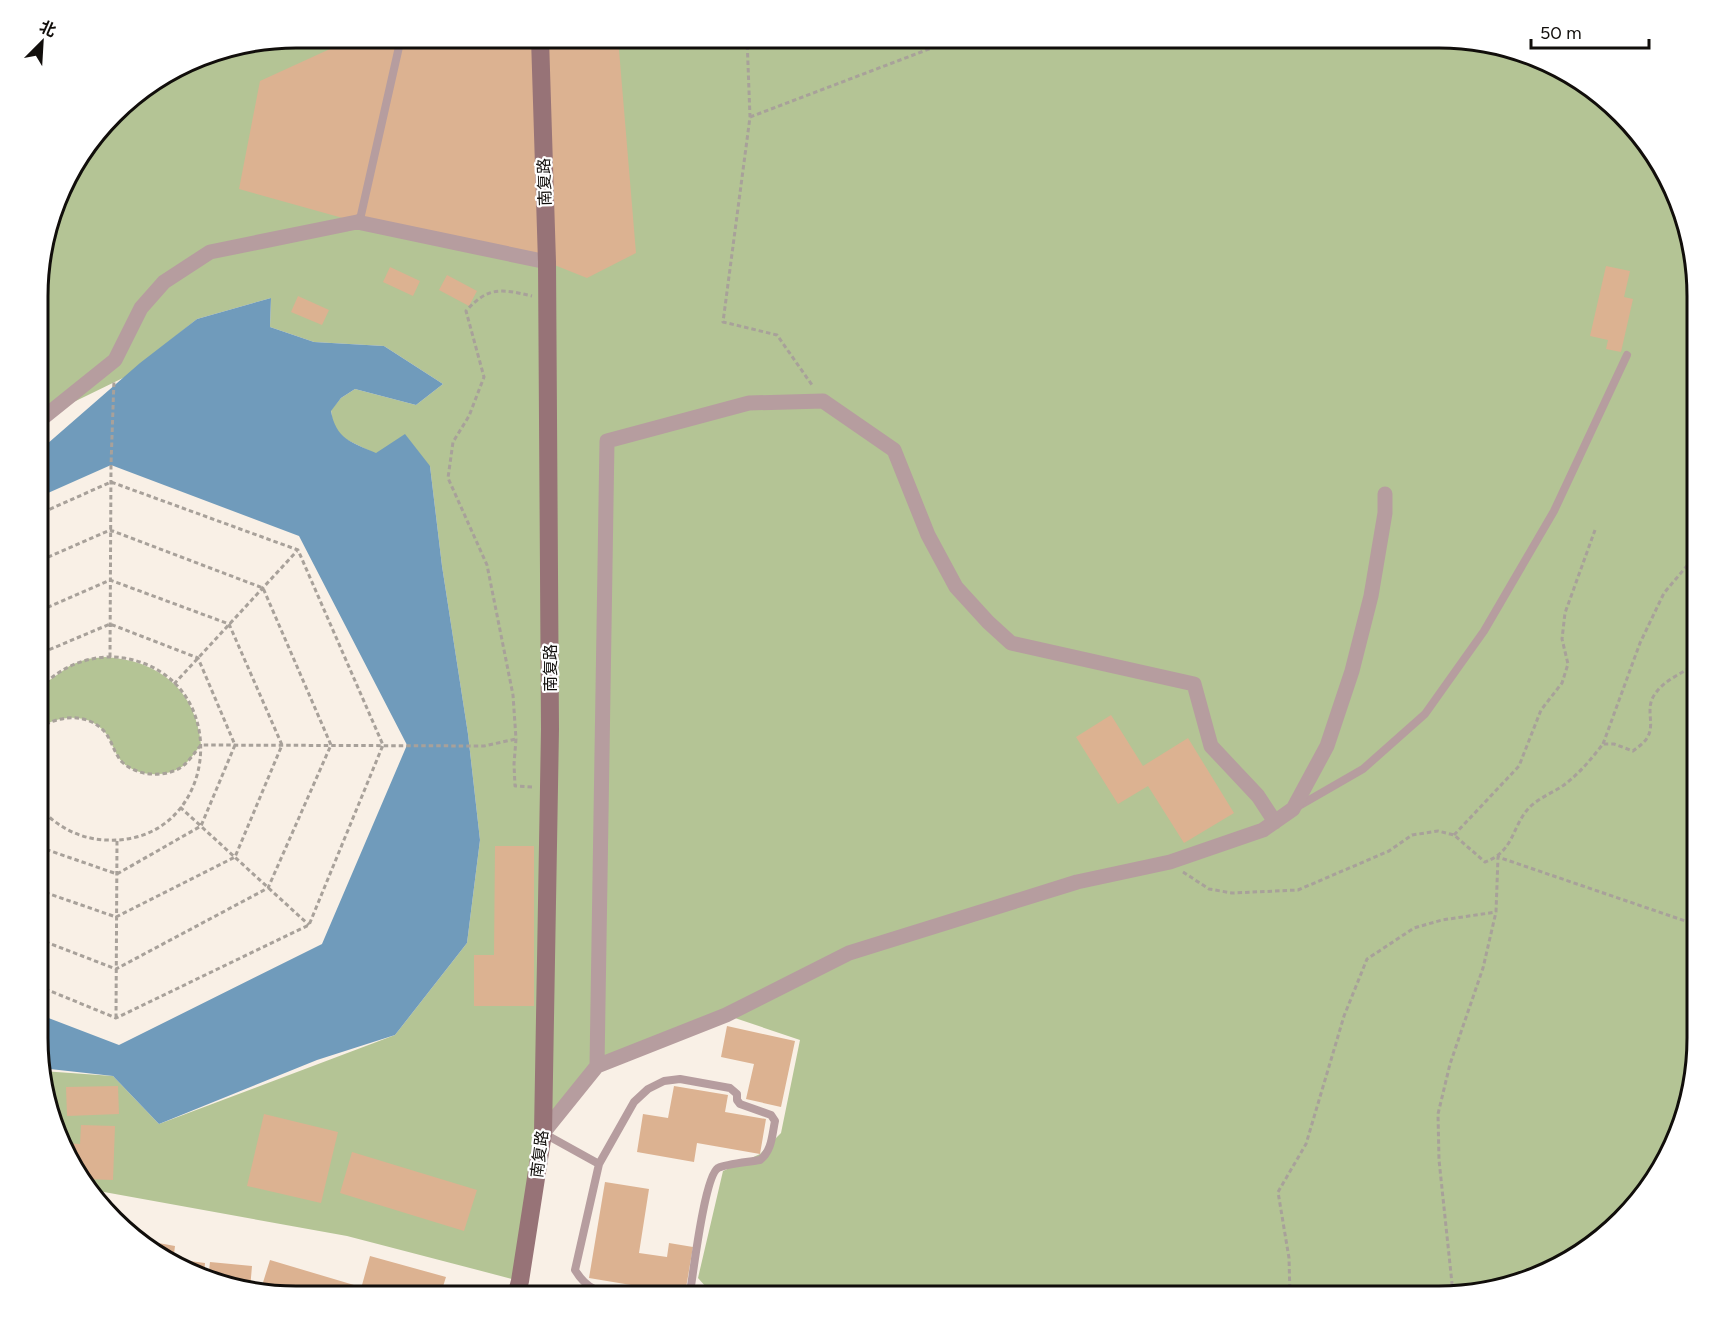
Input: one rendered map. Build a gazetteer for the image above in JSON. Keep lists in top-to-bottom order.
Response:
{
  "streets": {
    "street": ["南复路"]
  },
  "scale_bar": "50 m",
  "north": "top right"
}
